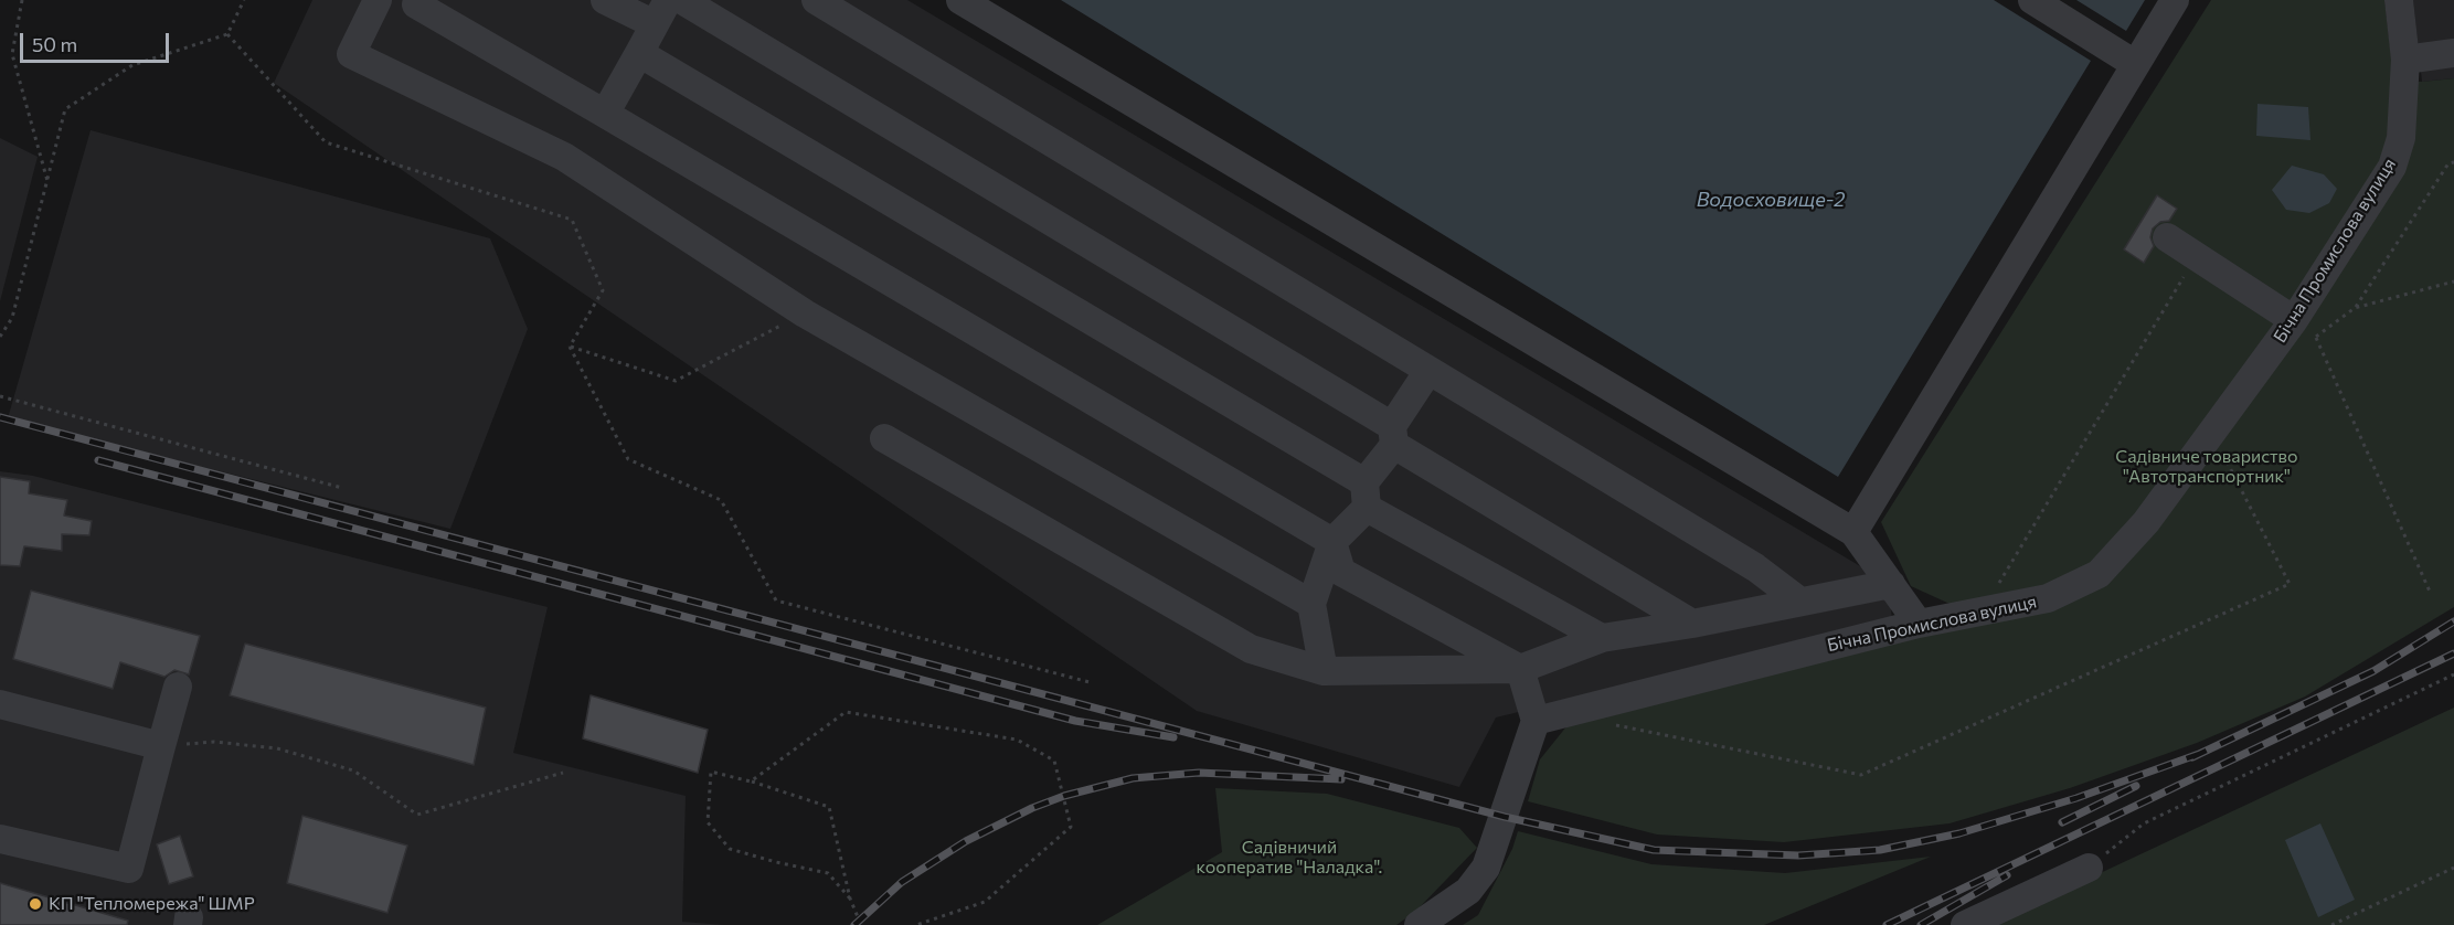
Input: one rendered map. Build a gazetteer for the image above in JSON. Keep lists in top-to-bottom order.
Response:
{
  "streets": {
    "lane": ["Бічна Промислова вулиця"]
  },
  "water": ["Водосховище-2"],
  "parks": ["Садівниче товариство \"Автотранспортник\"", "Садівничий кооператив \"Наладка\"."],
  "places": ["КП \"Тепломережа\" ШМР"],
  "scale_bar": "50 m"
}
